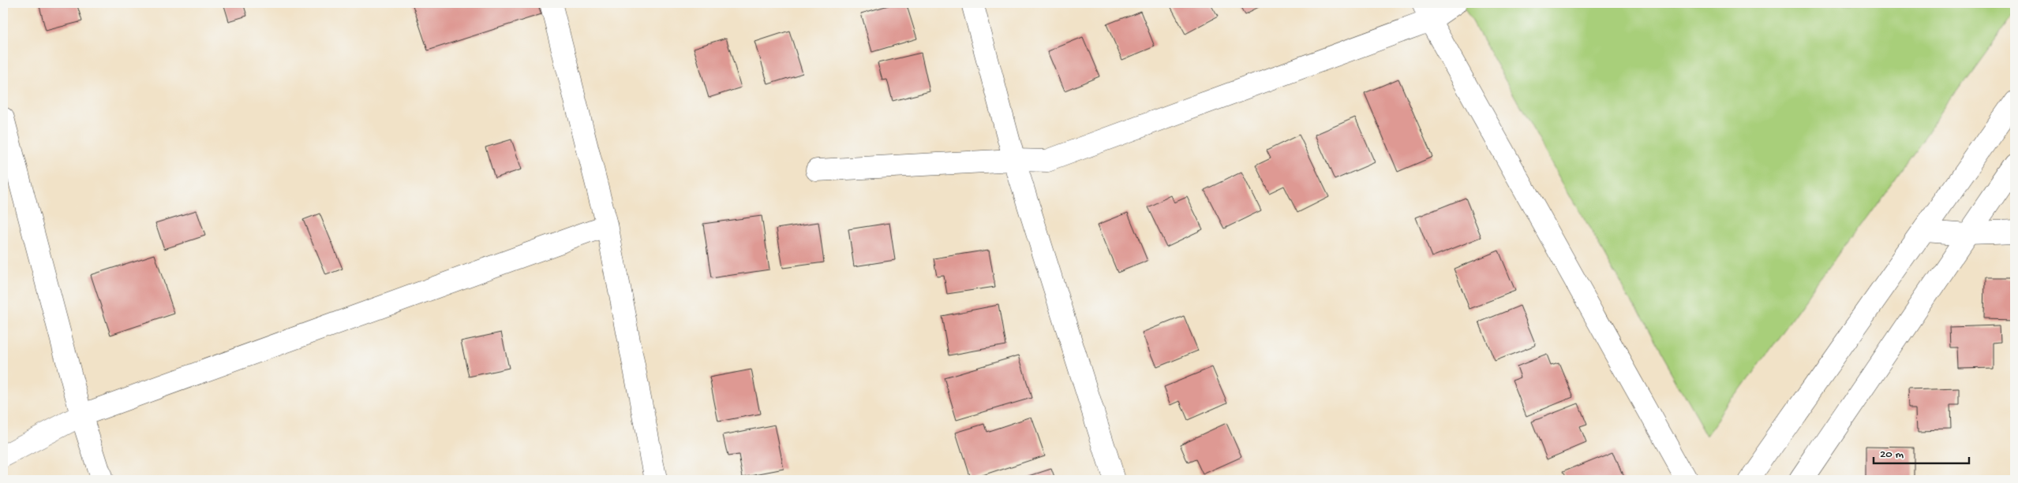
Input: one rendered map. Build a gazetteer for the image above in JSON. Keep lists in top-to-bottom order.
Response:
{
  "scale_bar": "20 m"
}
